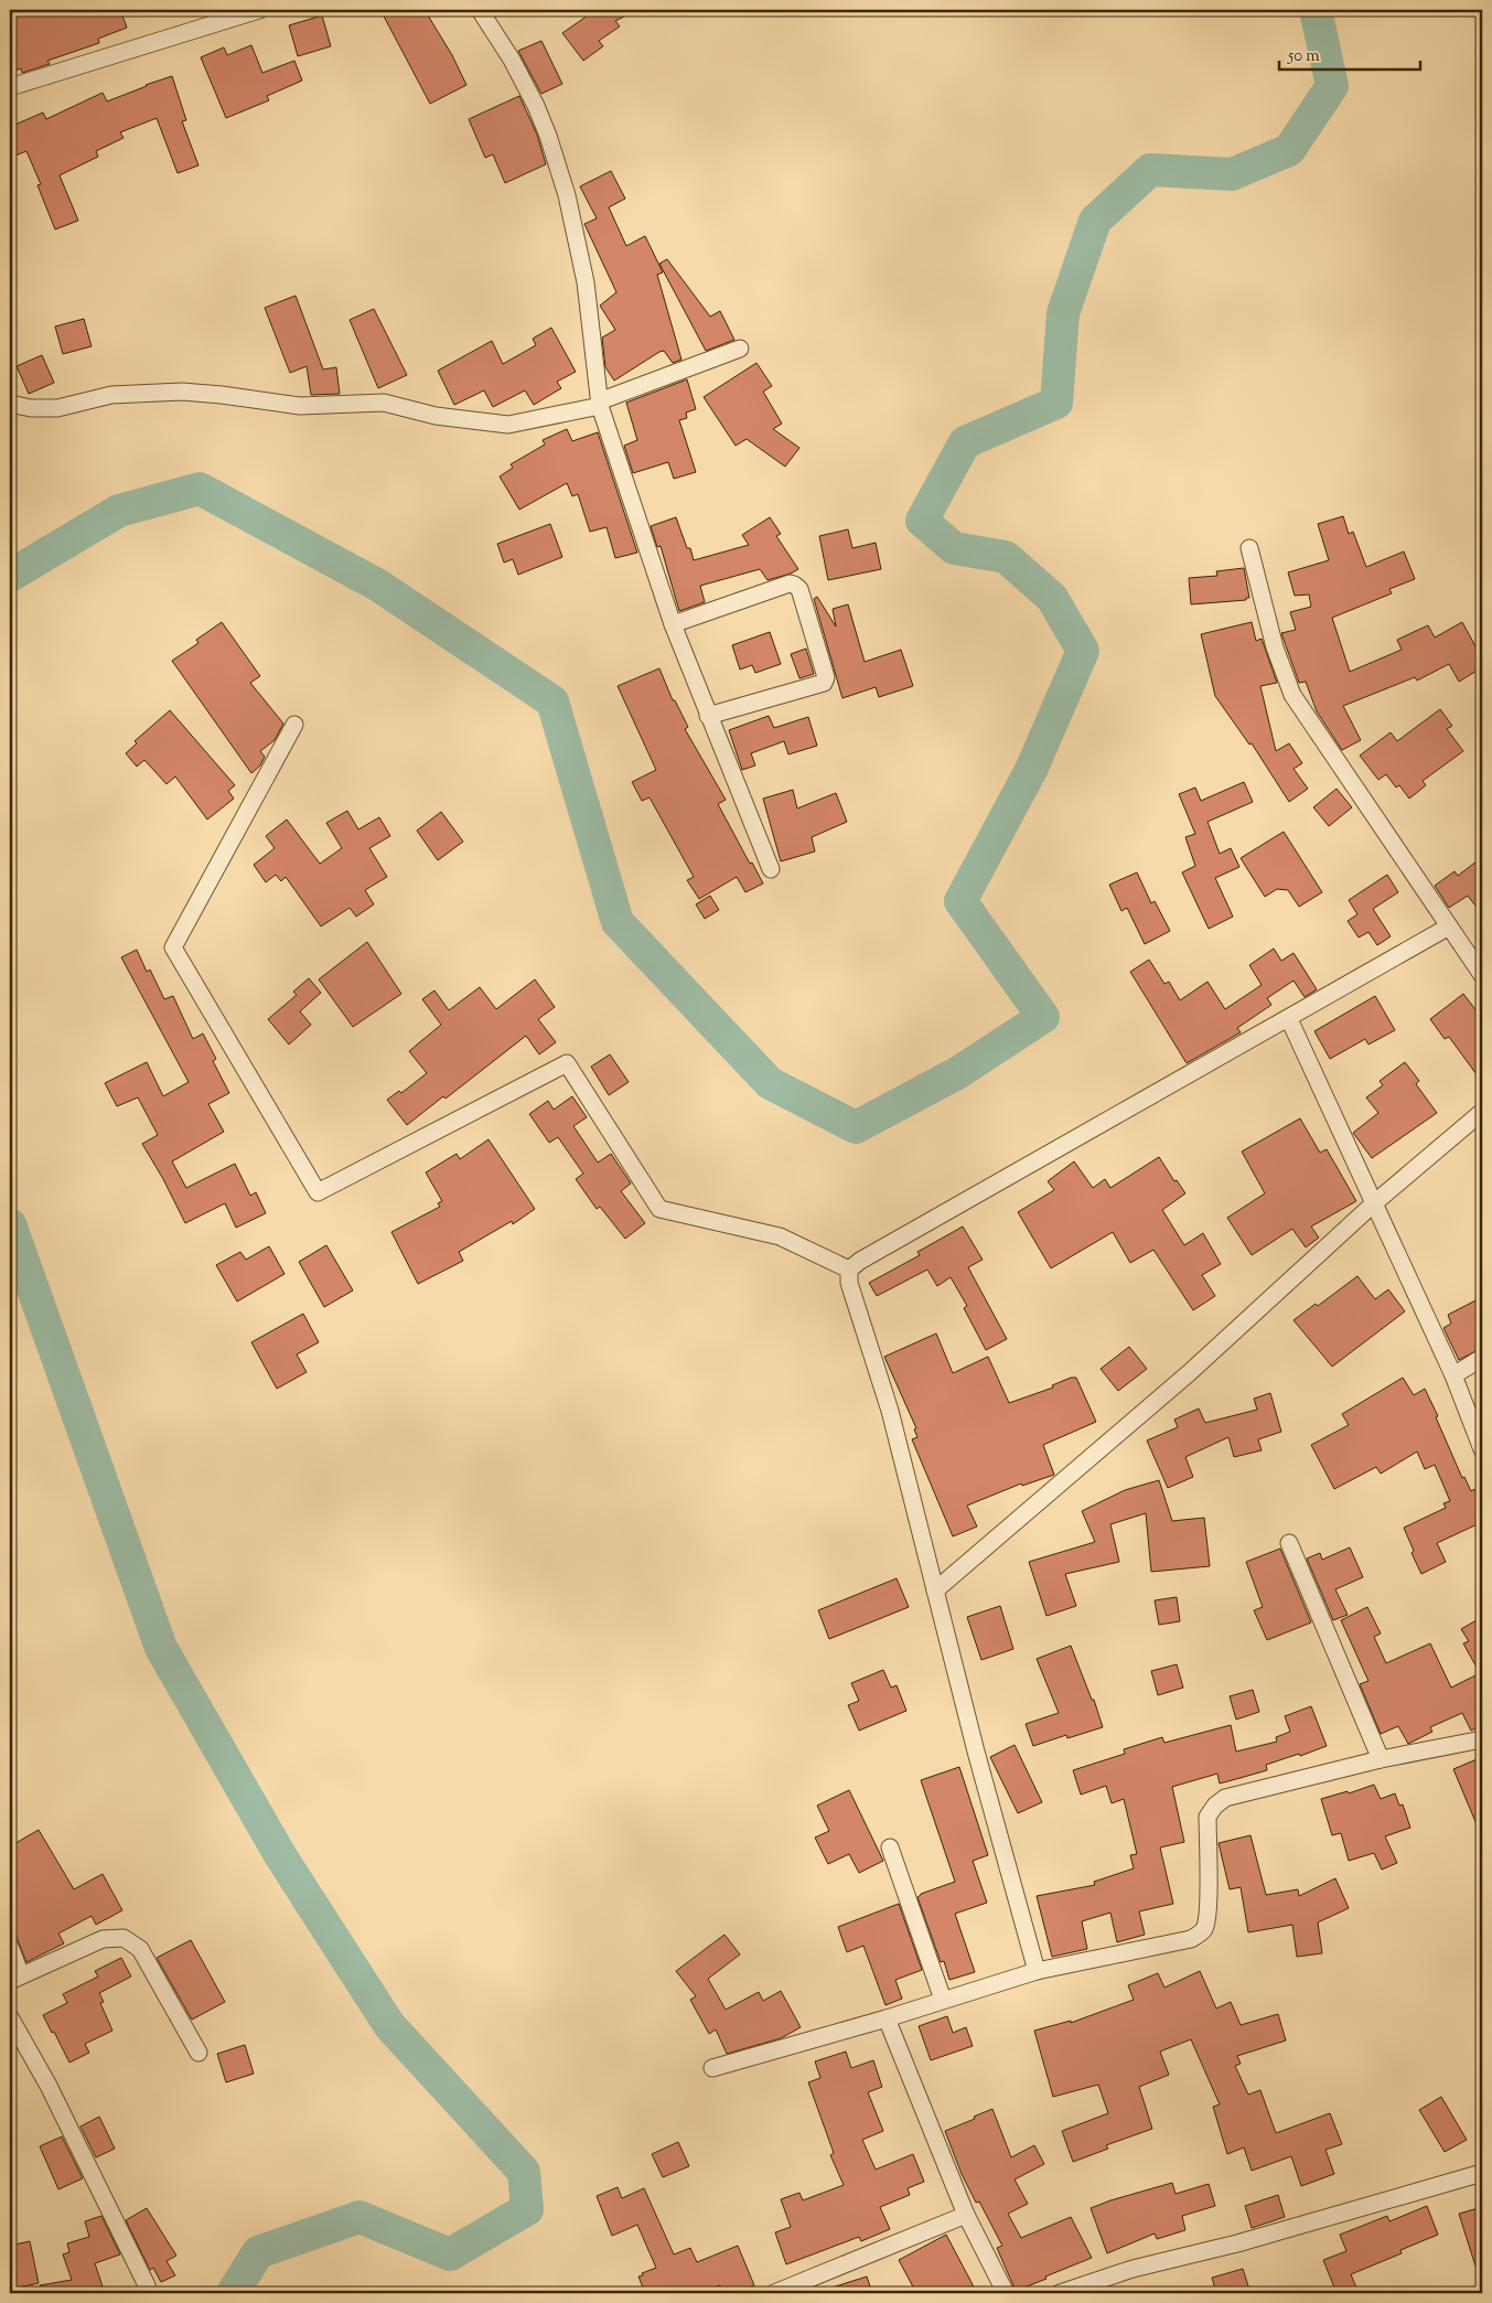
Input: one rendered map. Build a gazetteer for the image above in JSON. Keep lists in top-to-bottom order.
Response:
{
  "scale_bar": "50 m"
}
